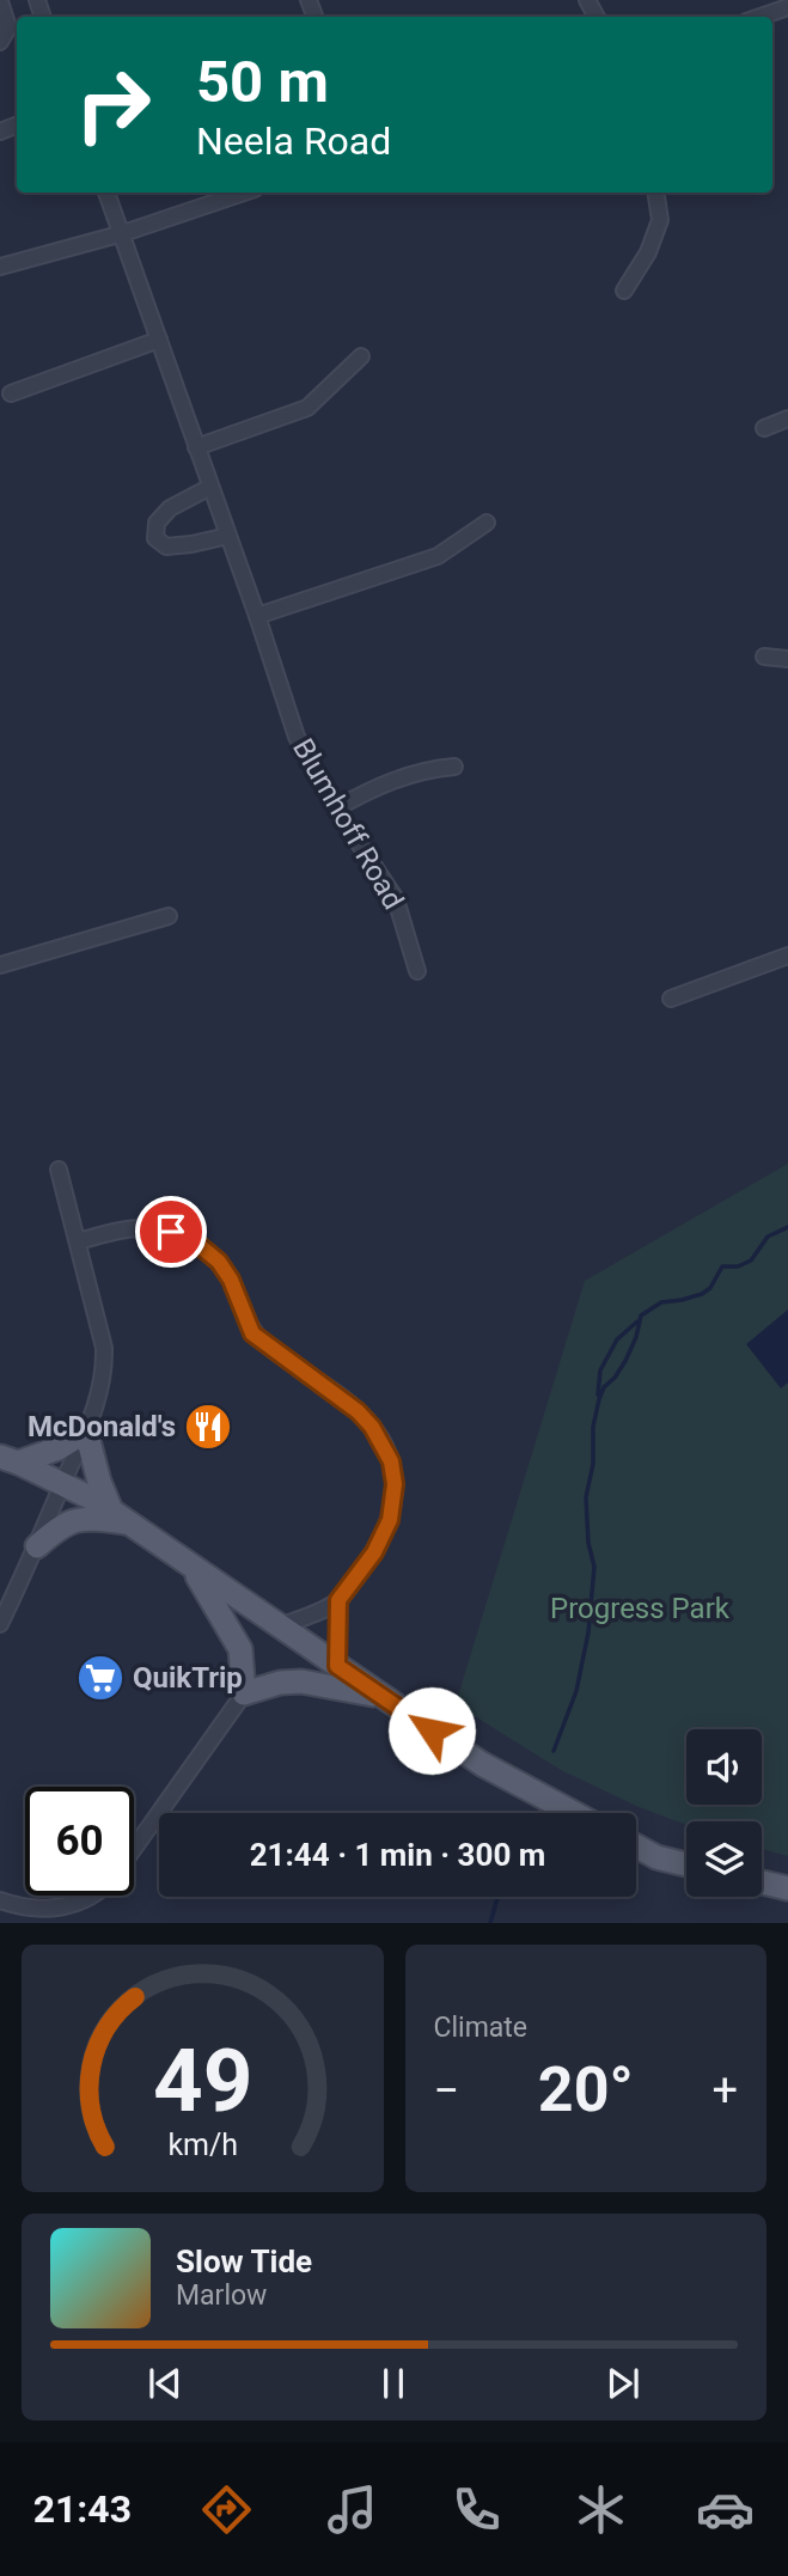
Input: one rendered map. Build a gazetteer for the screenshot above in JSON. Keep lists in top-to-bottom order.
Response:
{
  "streets": {
    "street": ["Blumhoff Road"]
  },
  "parks": ["Progress Park"],
  "places": {
    "restaurant": ["McDonald's"],
    "supermarket": ["QuikTrip"]
  },
  "page": {
    "turn": ["50 m", "Neela Road"],
    "limit": "60",
    "trip": "21:44 · 1 min · 300 m",
    "tile": "Climate",
    "heat": ["−", "20°", "+"],
    "song": ["Slow Tide", "Marlow"],
    "tabs": "21:43",
    "gauge": ["49", "km/h"]
  }
}
